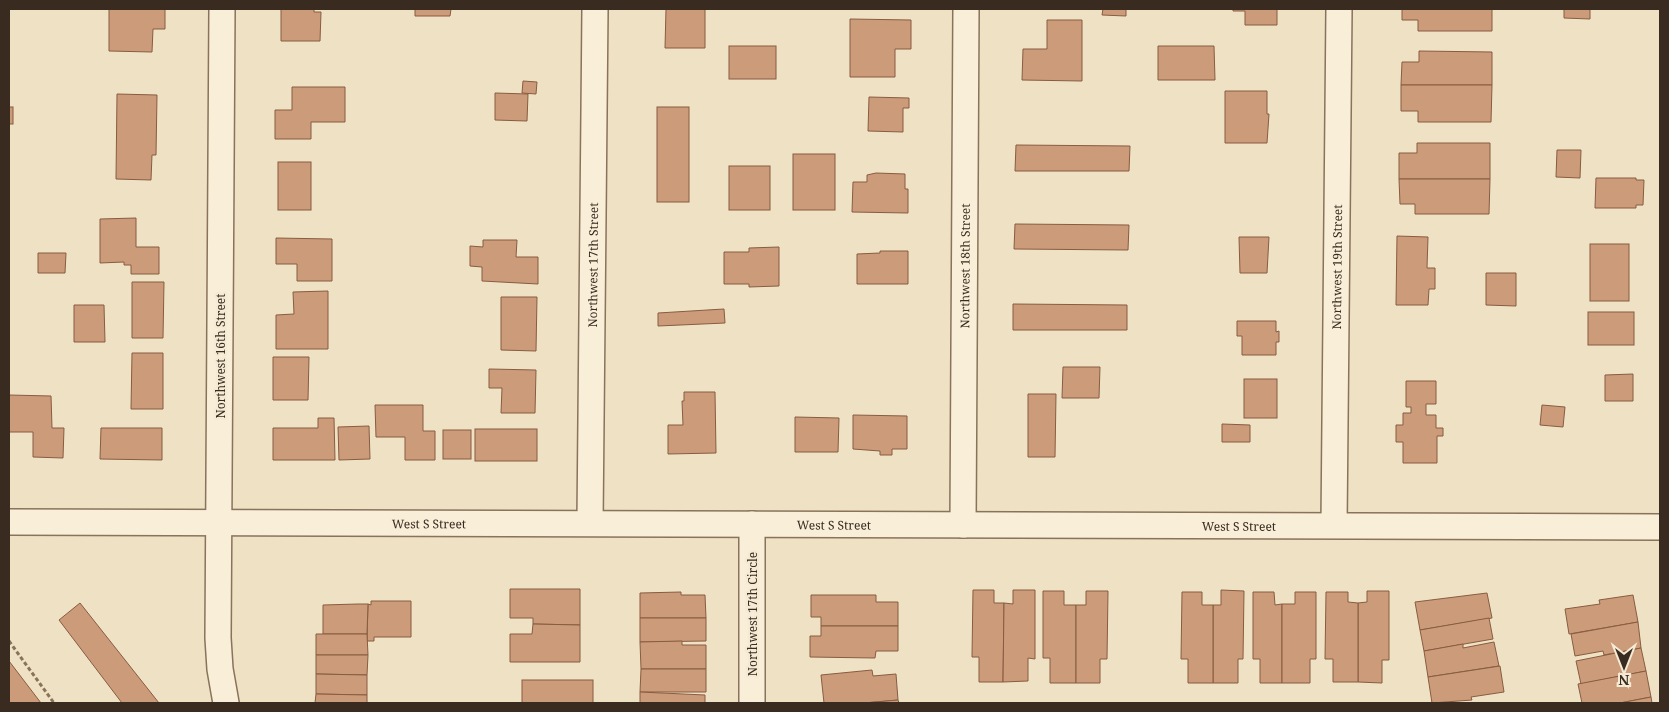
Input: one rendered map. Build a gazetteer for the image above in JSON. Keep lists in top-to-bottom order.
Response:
{
  "streets": {
    "street": [
      "Northwest 17th Street",
      "Northwest 18th Street",
      "Northwest 19th Street",
      "Northwest 16th Street",
      "West S Street",
      "Northwest 17th Circle"
    ]
  },
  "crossings": [
    ["Northwest 17th Street", "West S Street"],
    ["Northwest 18th Street", "West S Street"],
    ["Northwest 19th Street", "West S Street"],
    ["Northwest 16th Street", "West S Street"],
    ["West S Street", "Northwest 17th Circle"]
  ],
  "north": "bottom"
}
